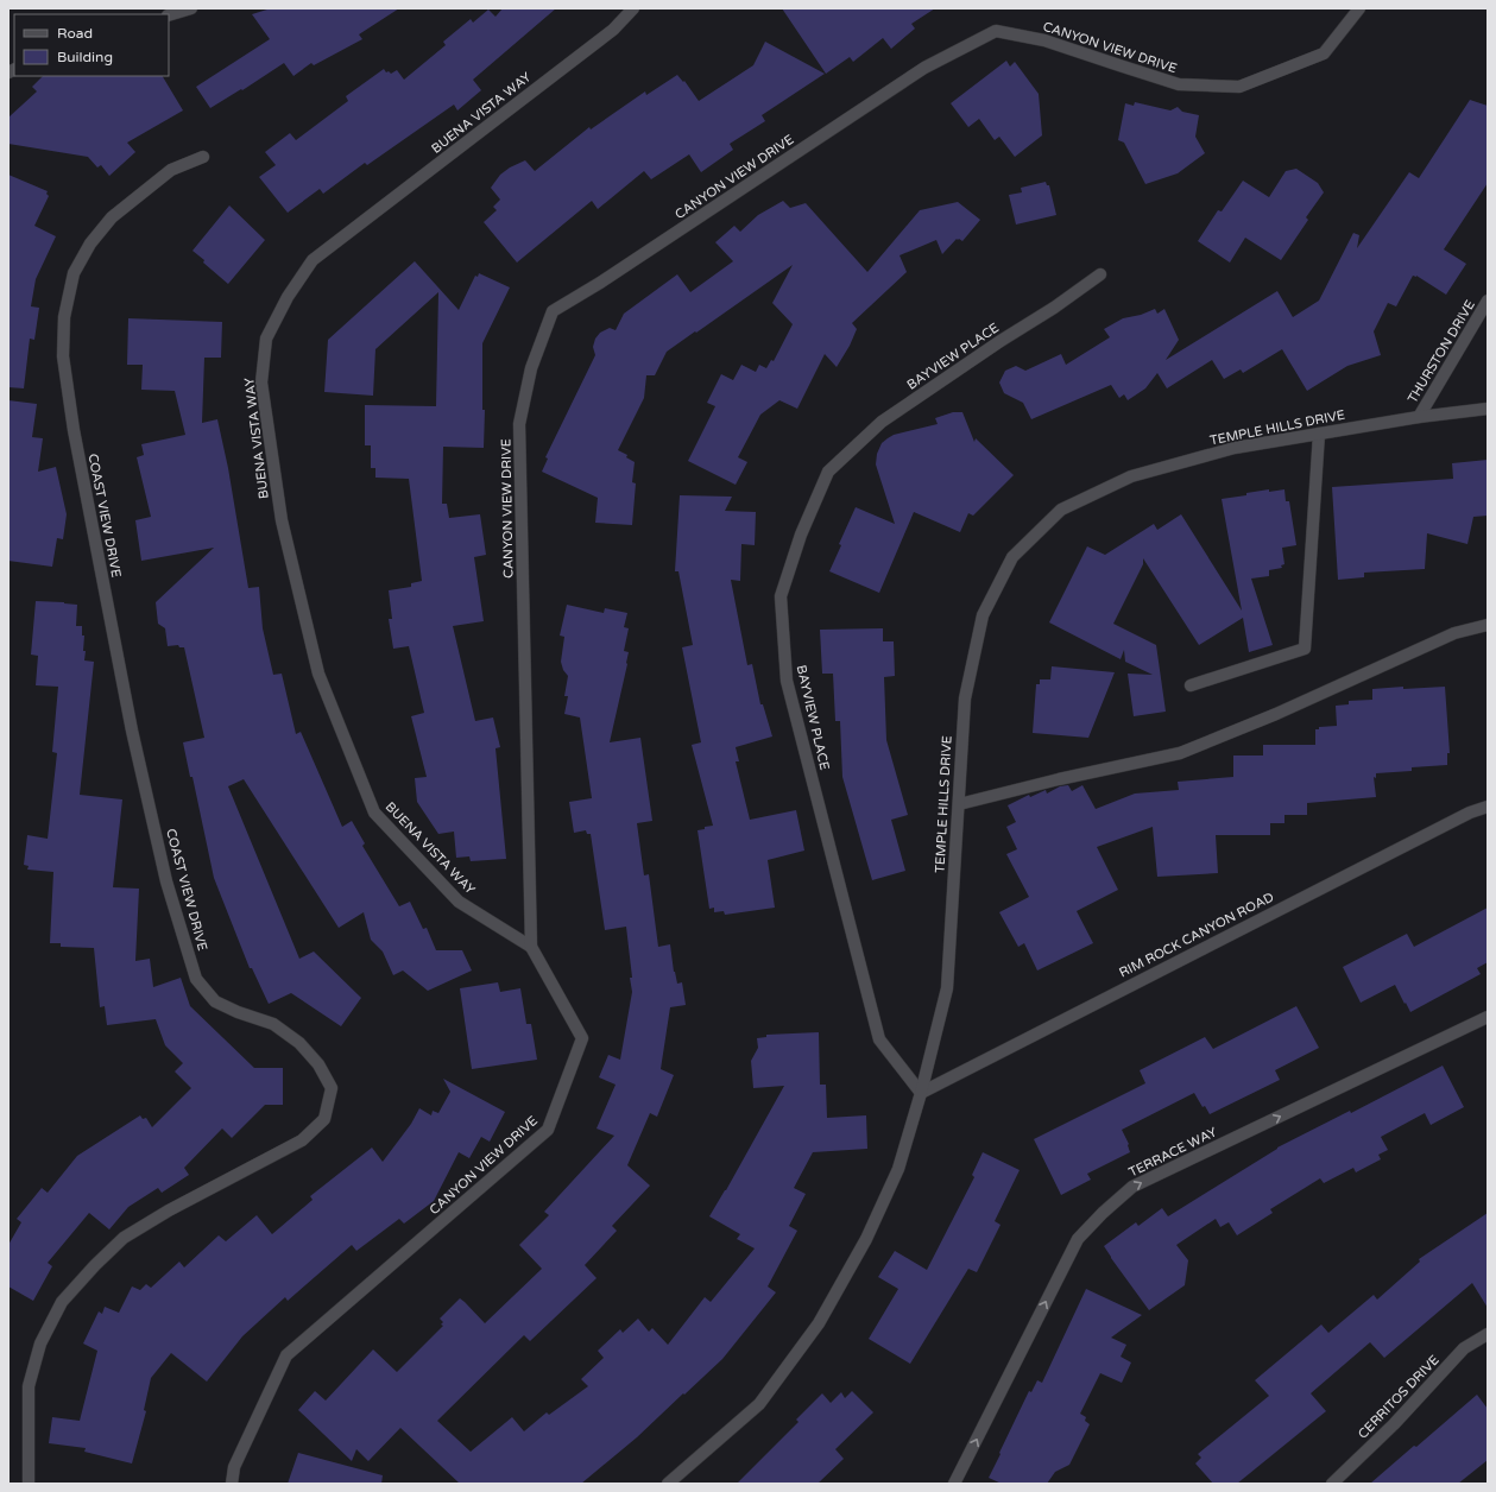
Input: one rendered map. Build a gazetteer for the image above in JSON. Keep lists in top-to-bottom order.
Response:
{
  "streets": {
    "street": [
      "CANYON VIEW DRIVE",
      "BUENA VISTA WAY",
      "THURSTON DRIVE",
      "BAYVIEW PLACE",
      "TEMPLE HILLS DRIVE",
      "COAST VIEW DRIVE",
      "RIM ROCK CANYON ROAD",
      "TERRACE WAY",
      "CERRITOS DRIVE"
    ]
  },
  "crossings": [
    ["CANYON VIEW DRIVE", "BUENA VISTA WAY"],
    ["THURSTON DRIVE", "TEMPLE HILLS DRIVE"],
    ["BAYVIEW PLACE", "TEMPLE HILLS DRIVE"],
    ["BAYVIEW PLACE", "RIM ROCK CANYON ROAD"],
    ["TEMPLE HILLS DRIVE", "RIM ROCK CANYON ROAD"]
  ],
  "one_way": ["TERRACE WAY"],
  "legend": ["Road", "Building"]
}
